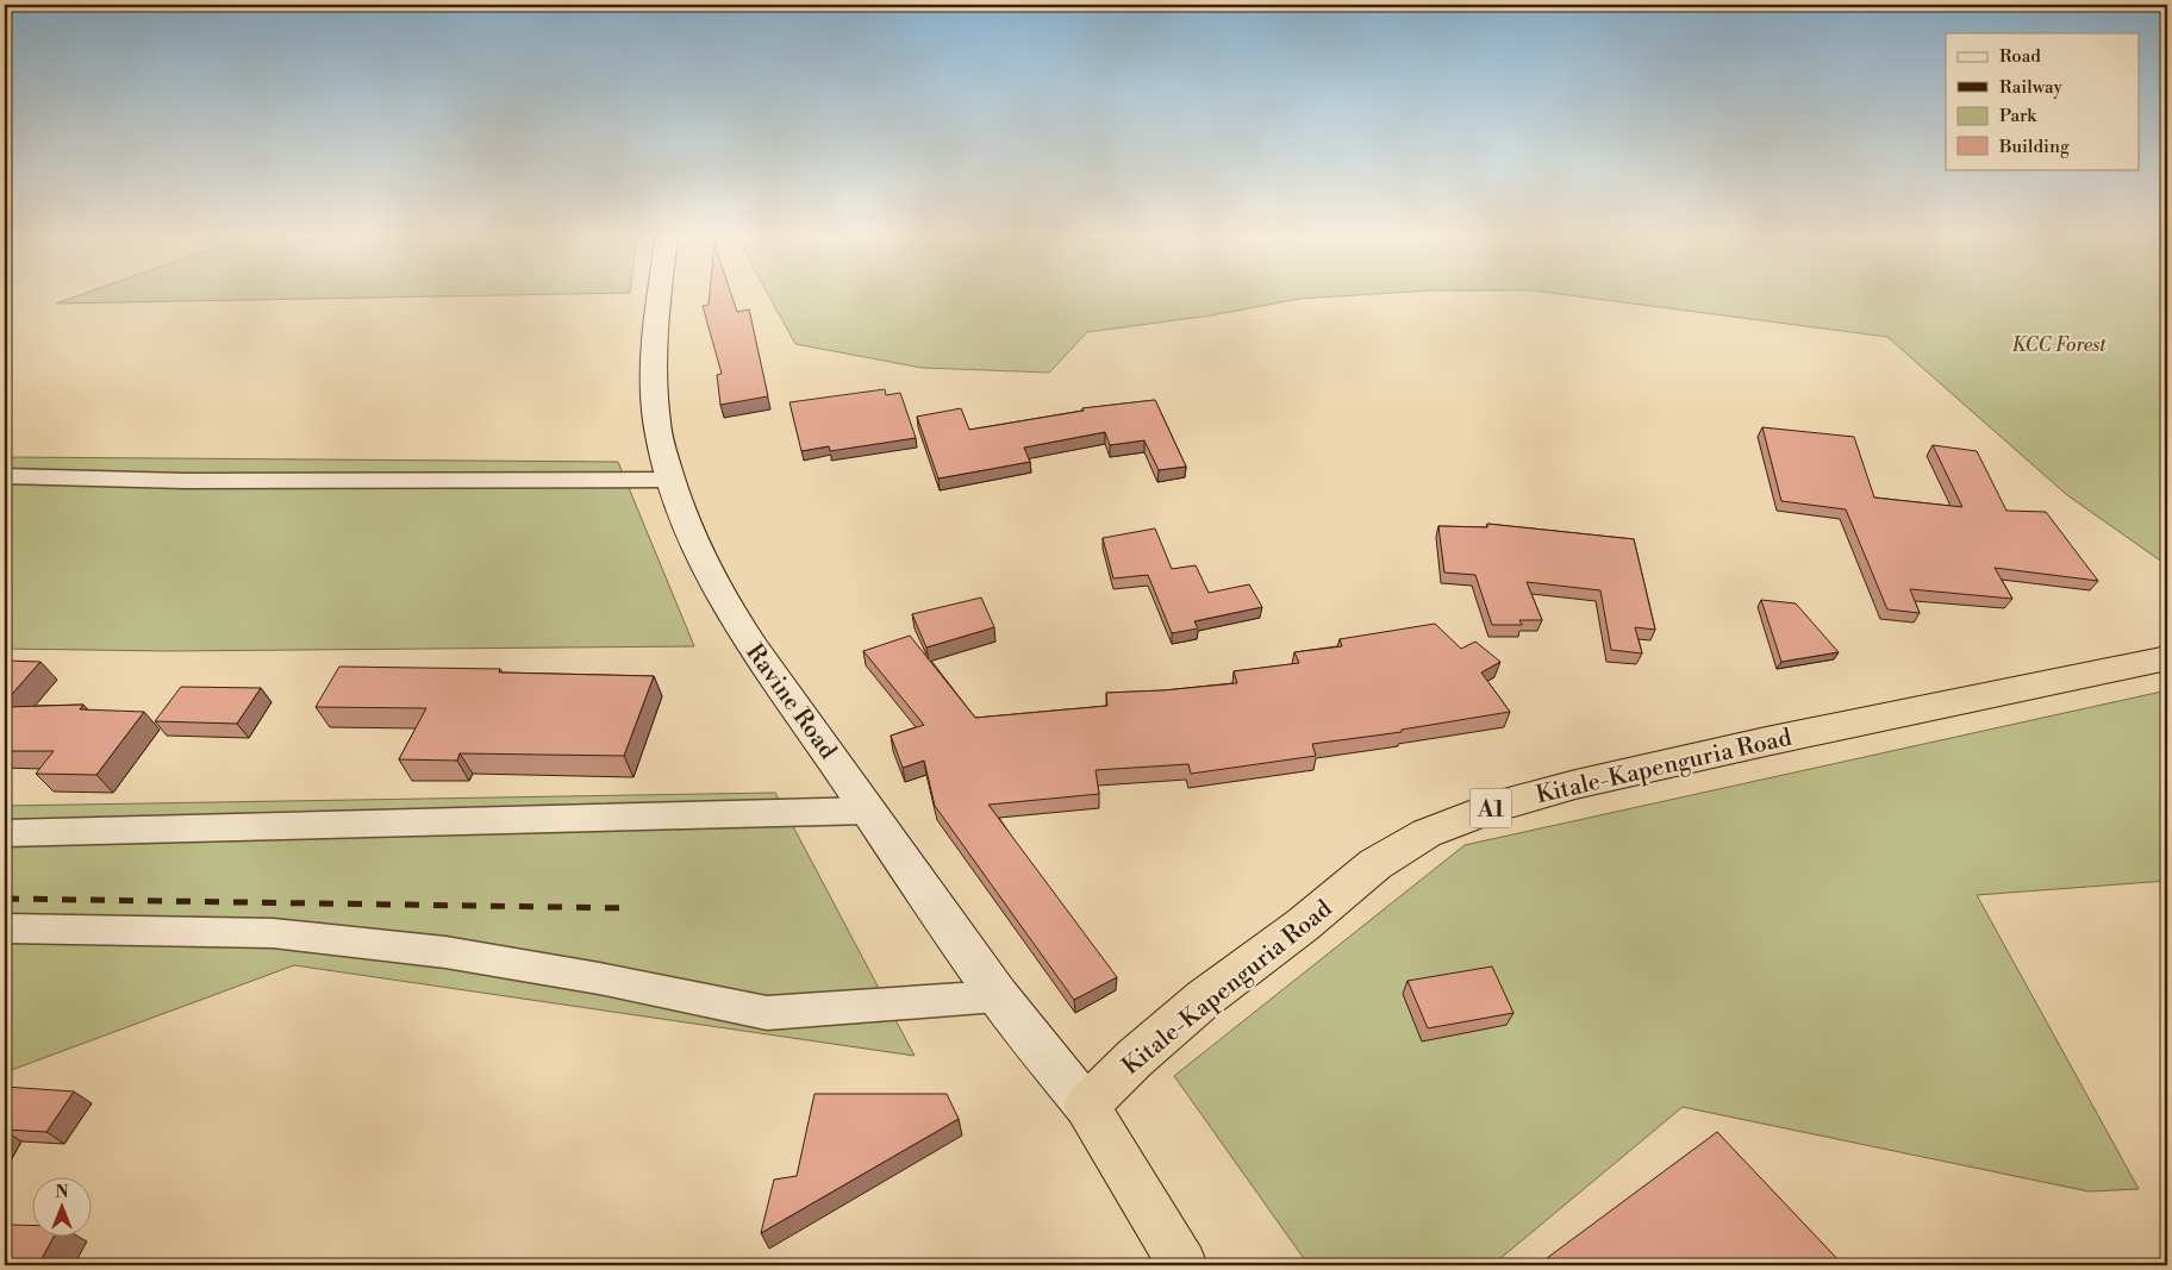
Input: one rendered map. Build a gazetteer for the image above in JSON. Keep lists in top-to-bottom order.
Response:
{
  "streets": {
    "highway": ["Kitale-Kapenguria Road", "A1"],
    "street": ["Ravine Road"]
  },
  "crossings": [
    ["Ravine Road", "Kitale-Kapenguria Road"]
  ],
  "parks": ["KCC Forest"],
  "legend": [
    "Road",
    "Railway",
    "Park",
    "Building"
  ],
  "north": "top"
}
